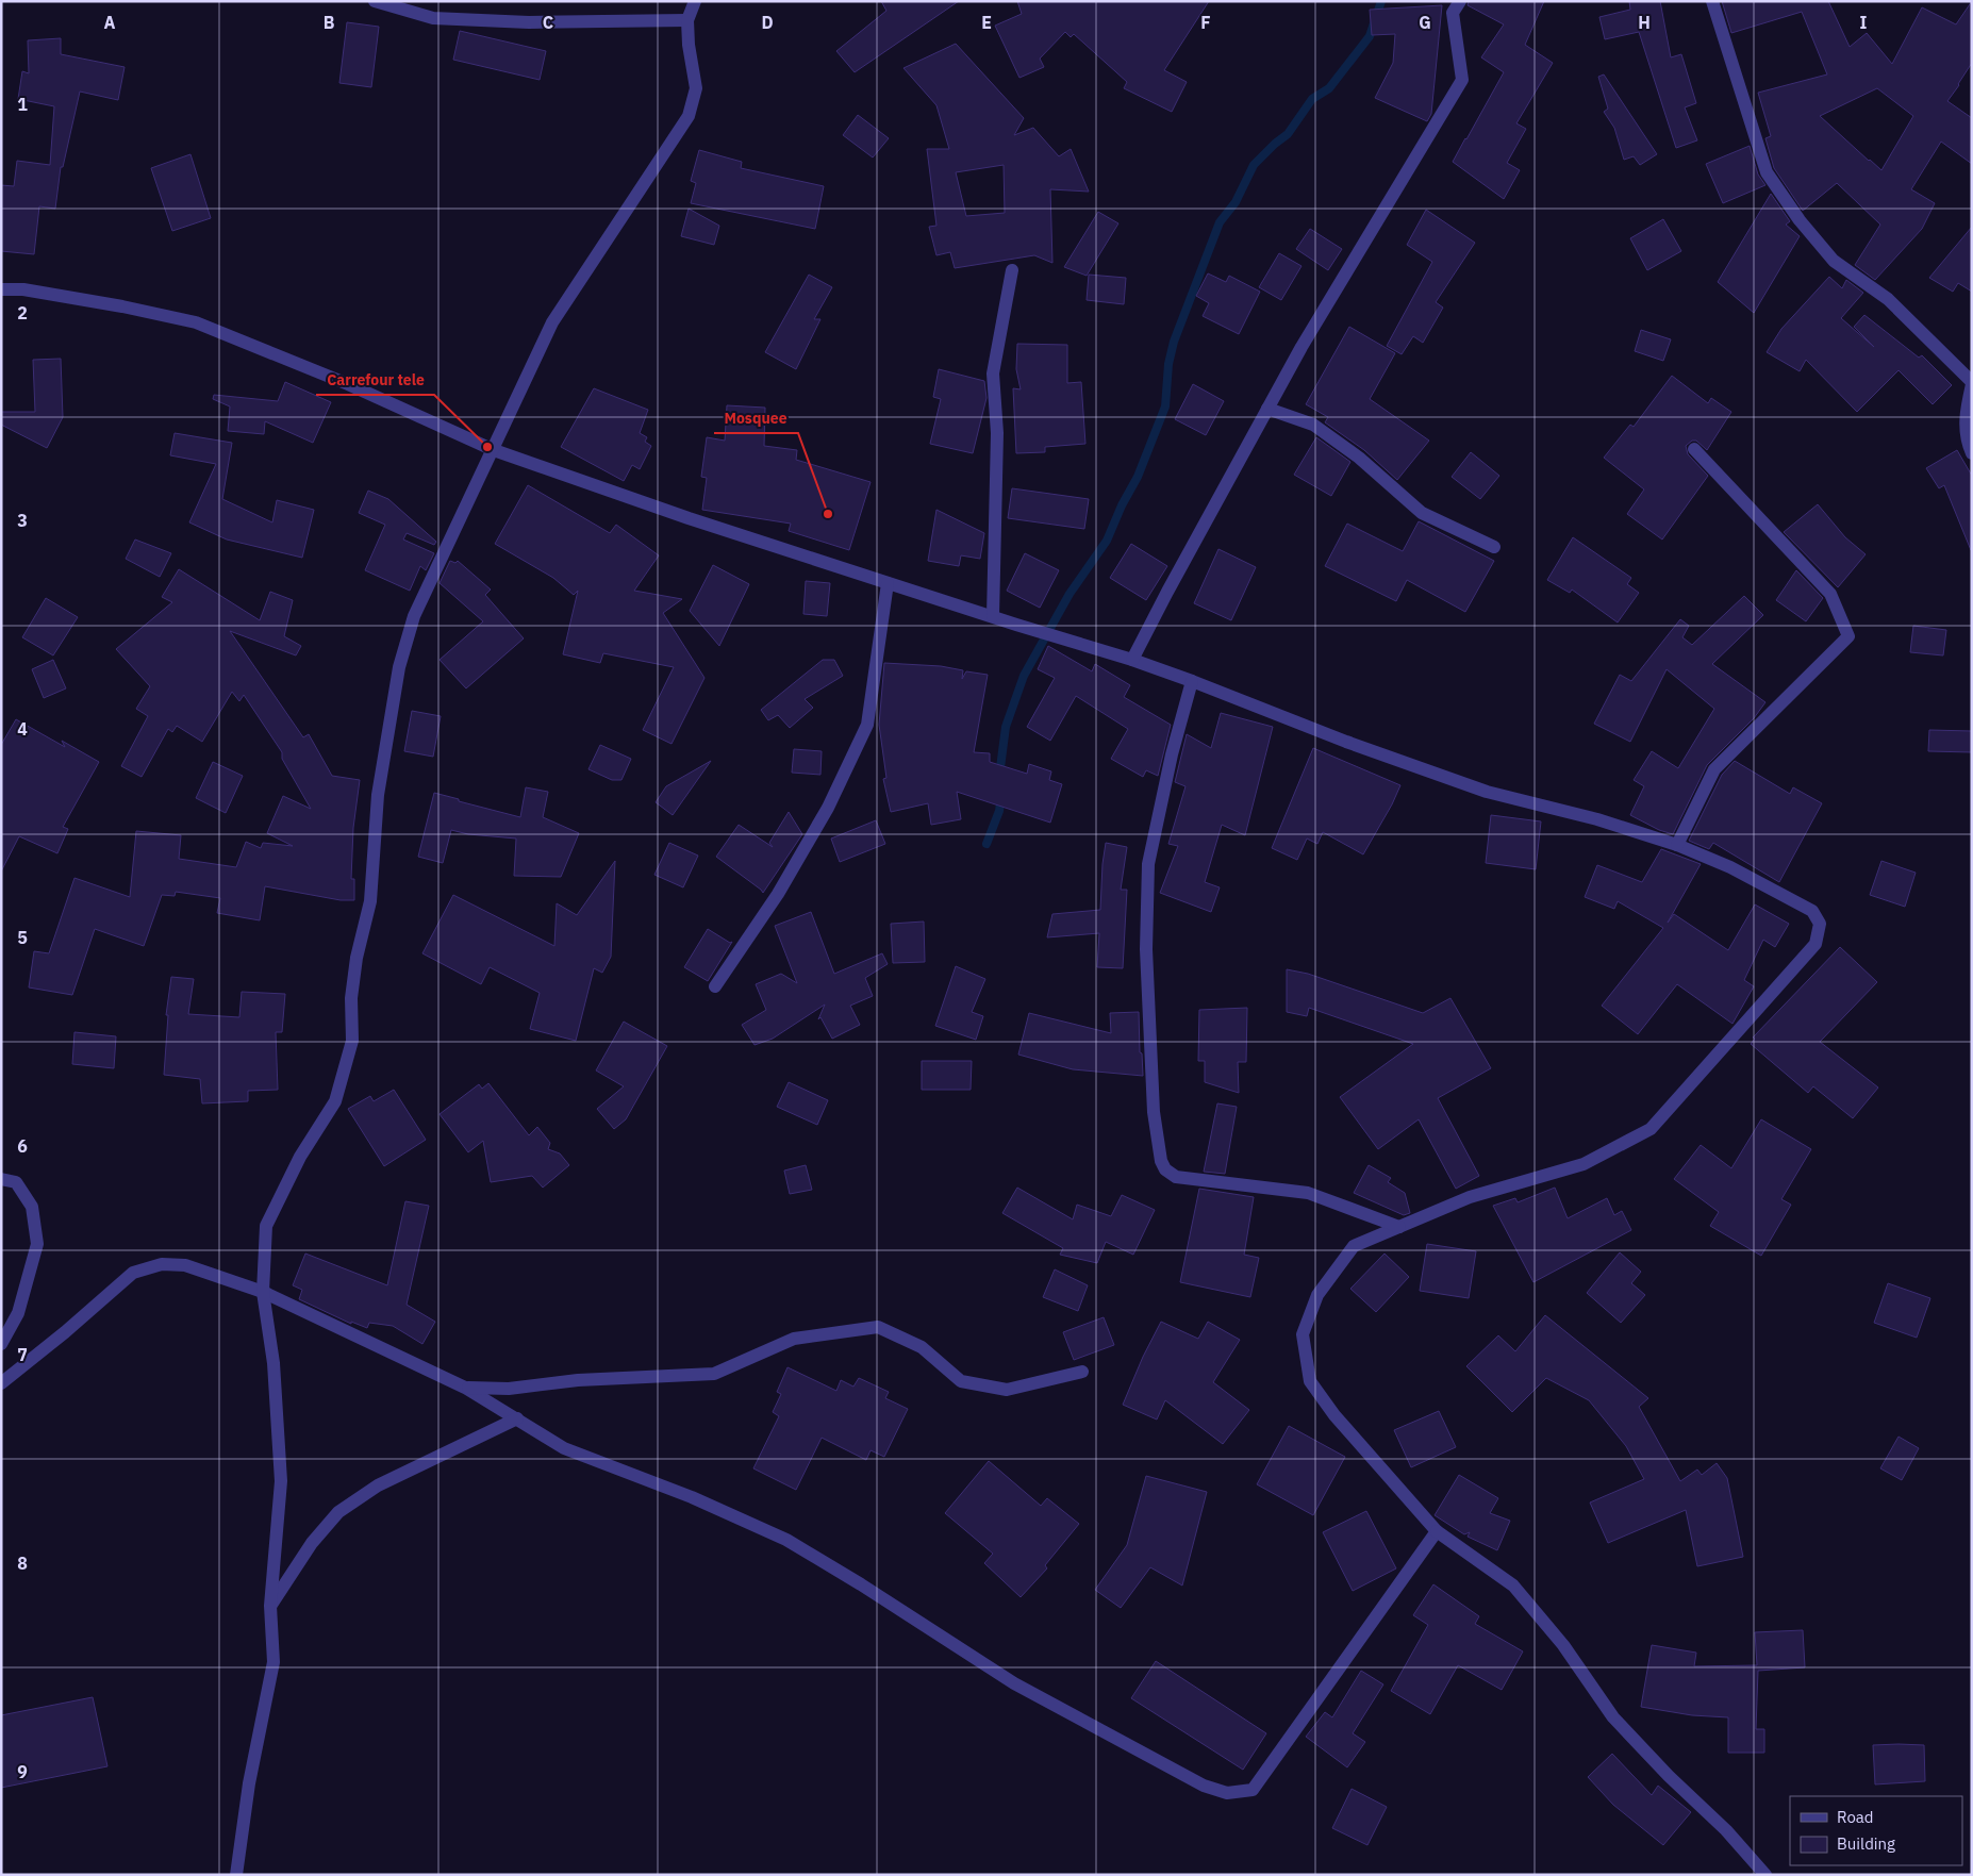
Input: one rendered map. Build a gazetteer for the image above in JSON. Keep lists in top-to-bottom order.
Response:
{
  "places": ["Carrefour tele", "Mosquee"],
  "legend": ["Road", "Building"],
  "grid": {
    "columns": [
      "A",
      "B",
      "C",
      "D",
      "E",
      "F",
      "G",
      "H",
      "I"
    ],
    "rows": [
      "1",
      "2",
      "3",
      "4",
      "5",
      "6",
      "7",
      "8",
      "9"
    ]
  }
}
